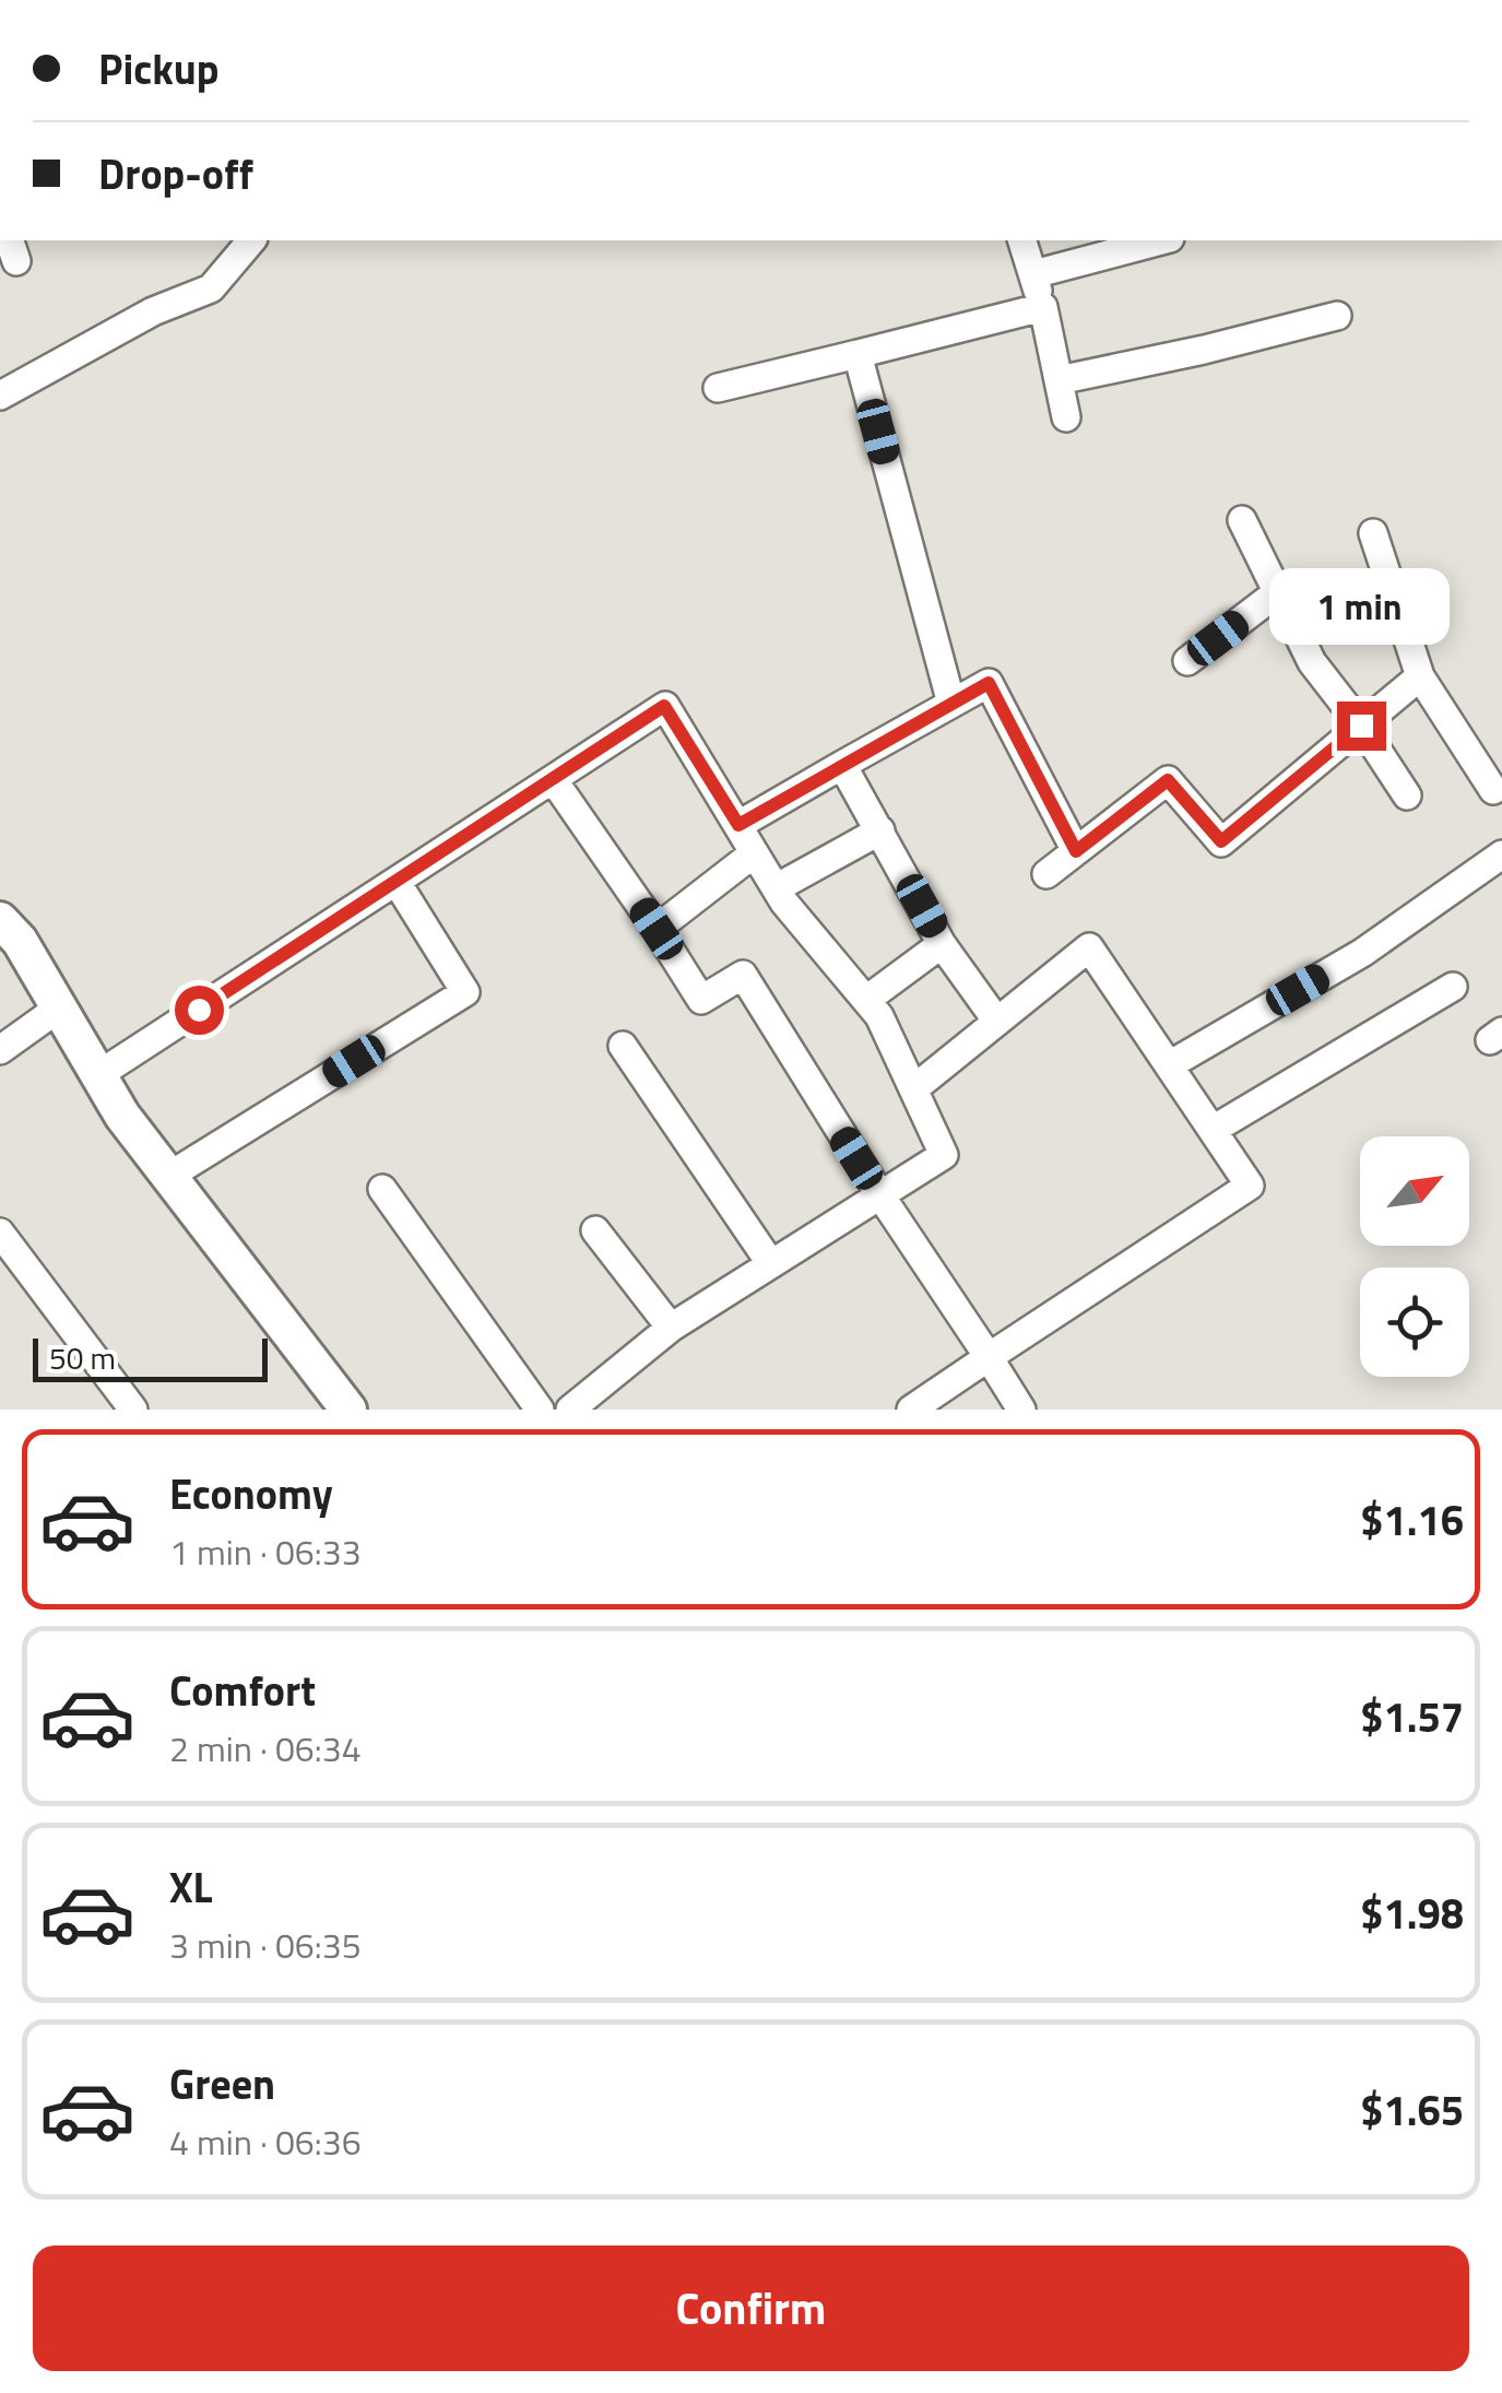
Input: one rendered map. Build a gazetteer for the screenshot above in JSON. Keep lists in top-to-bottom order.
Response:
{
  "scale_bar": "50 m",
  "north": "top right",
  "page": {
    "banner": ["Pickup", "Drop-off"],
    "bubble": "1 min",
    "scale": "50 m",
    "list": [
      {
        "name": "Economy",
        "note": "1 min · 06:33",
        "value": "$1.16"
      },
      {
        "name": "Comfort",
        "note": "2 min · 06:34",
        "value": "$1.57"
      },
      {
        "name": "XL",
        "note": "3 min · 06:35",
        "value": "$1.98"
      },
      {
        "name": "Green",
        "note": "4 min · 06:36",
        "value": "$1.65"
      }
    ],
    "buttons": "Confirm"
  }
}
